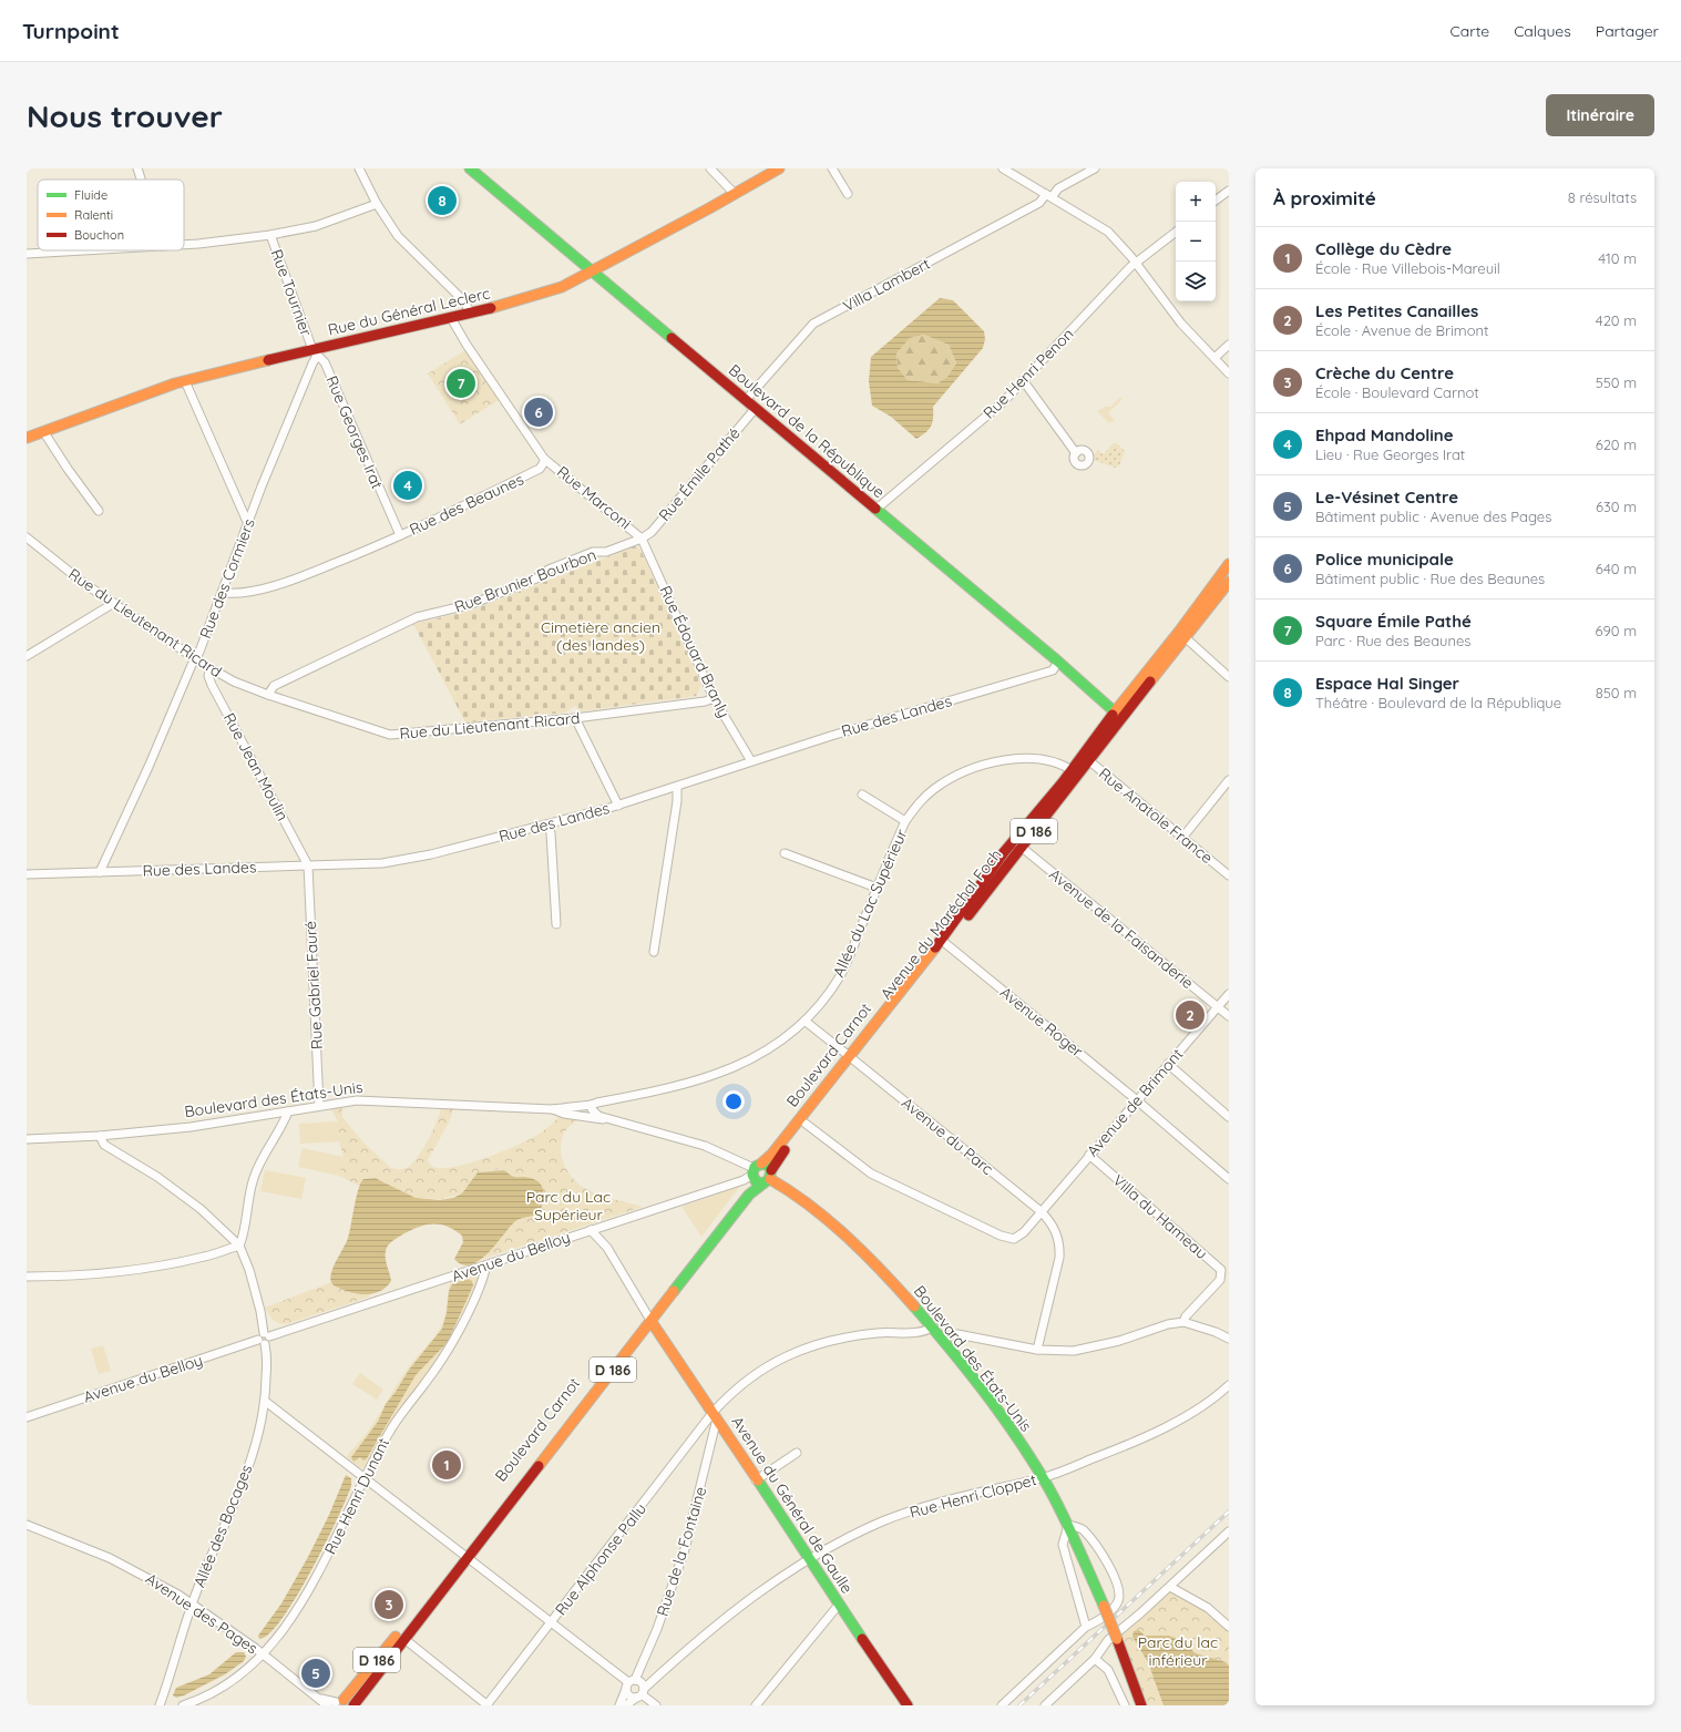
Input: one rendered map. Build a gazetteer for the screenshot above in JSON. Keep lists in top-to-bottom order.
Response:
{
  "streets": {
    "street": [
      "Villa Lambert",
      "Rue Tournier",
      "Rue du Général Leclerc",
      "Rue Henri Penon",
      "Boulevard de la République",
      "Rue Georges Irat",
      "Rue Émile Pathé",
      "Rue Marconi",
      "Rue des Beaunes",
      "Rue des Cormiers",
      "Rue Brunier Bourbon",
      "Rue du Lieutenant Ricard",
      "Rue Édouard Branly",
      "Rue des Landes",
      "Rue Jean Moulin",
      "Rue Anatole France",
      "D 186",
      "Allée du Lac Supérieur",
      "Avenue de la Faisanderie",
      "Rue Gabriel Fauré",
      "Avenue Roger",
      "Boulevard Carnot",
      "Boulevard des États-Unis",
      "Avenue de Brimont",
      "Avenue du Parc",
      "Villa du Hameau",
      "Avenue du Belloy",
      "Rue Henri Dunant",
      "Rue Henri Cloppet",
      "Avenue du Général de Gaulle",
      "Allée des Bocages",
      "Rue de la Fontaine",
      "Rue Alphonse Pallu",
      "Avenue des Pages"
    ]
  },
  "crossings": [
    ["Villa Lambert", "Boulevard de la République"],
    ["Rue Tournier", "Rue du Général Leclerc"],
    ["Rue Tournier", "Rue Georges Irat"],
    ["Rue Tournier", "Rue des Cormiers"],
    ["Rue du Général Leclerc", "Boulevard de la République"],
    ["Rue du Général Leclerc", "Rue Georges Irat"],
    ["Rue du Général Leclerc", "Rue des Cormiers"],
    ["Rue Henri Penon", "Boulevard de la République"],
    ["Boulevard de la République", "Rue Émile Pathé"],
    ["Boulevard de la République", "Rue des Landes"],
    ["Boulevard de la République", "D 186"],
    ["Boulevard de la République", "Boulevard Carnot"],
    ["Rue Georges Irat", "Rue des Beaunes"],
    ["Rue Georges Irat", "Rue des Cormiers"],
    ["Rue Émile Pathé", "Rue Marconi"],
    ["Rue Émile Pathé", "Rue Brunier Bourbon"],
    ["Rue Émile Pathé", "Rue Édouard Branly"],
    ["Rue Marconi", "Rue des Beaunes"],
    ["Rue Marconi", "Rue Brunier Bourbon"],
    ["Rue Marconi", "Rue Édouard Branly"],
    ["Rue des Beaunes", "Rue des Cormiers"],
    ["Rue des Cormiers", "Rue du Lieutenant Ricard"],
    ["Rue des Cormiers", "Rue des Landes"],
    ["Rue Brunier Bourbon", "Rue du Lieutenant Ricard"],
    ["Rue Brunier Bourbon", "Rue Édouard Branly"],
    ["Rue du Lieutenant Ricard", "Rue Édouard Branly"],
    ["Rue du Lieutenant Ricard", "Rue Jean Moulin"],
    ["Rue Édouard Branly", "Rue des Landes"],
    ["Rue des Landes", "Rue Jean Moulin"],
    ["Rue des Landes", "Rue Gabriel Fauré"],
    ["Rue Jean Moulin", "Rue Gabriel Fauré"],
    ["Rue Anatole France", "D 186"],
    ["Rue Anatole France", "Boulevard Carnot"],
    ["D 186", "Boulevard Carnot"],
    ["D 186", "Avenue de Brimont"],
    ["D 186", "Avenue du Parc"],
    ["Allée du Lac Supérieur", "Boulevard Carnot"],
    ["Allée du Lac Supérieur", "Boulevard des États-Unis"],
    ["Allée du Lac Supérieur", "Avenue du Parc"],
    ["Avenue de la Faisanderie", "Boulevard Carnot"],
    ["Avenue de la Faisanderie", "Avenue de Brimont"],
    ["Rue Gabriel Fauré", "Boulevard des États-Unis"],
    ["Avenue Roger", "Boulevard Carnot"],
    ["Avenue Roger", "Avenue de Brimont"],
    ["Boulevard Carnot", "Boulevard des États-Unis"],
    ["Boulevard Carnot", "Avenue de Brimont"],
    ["Boulevard Carnot", "Avenue du Parc"],
    ["Boulevard Carnot", "Avenue du Belloy"],
    ["Boulevard Carnot", "Avenue du Général de Gaulle"],
    ["Boulevard Carnot", "Avenue des Pages"],
    ["Boulevard des États-Unis", "Avenue du Belloy"],
    ["Boulevard des États-Unis", "Rue Henri Cloppet"],
    ["Boulevard des États-Unis", "Allée des Bocages"],
    ["Boulevard des États-Unis", "Rue Alphonse Pallu"],
    ["Avenue de Brimont", "Avenue du Parc"],
    ["Avenue de Brimont", "Villa du Hameau"],
    ["Avenue du Belloy", "Rue Henri Dunant"],
    ["Avenue du Belloy", "Allée des Bocages"],
    ["Rue Henri Dunant", "Avenue des Pages"],
    ["Rue Henri Cloppet", "Avenue du Général de Gaulle"],
    ["Avenue du Général de Gaulle", "Rue de la Fontaine"],
    ["Avenue du Général de Gaulle", "Rue Alphonse Pallu"],
    ["Allée des Bocages", "Avenue des Pages"],
    ["Rue de la Fontaine", "Rue Alphonse Pallu"]
  ],
  "parks": ["Cimetière ancien (des landes)", "Parc du Lac Supérieur", "Parc du lac inférieur"],
  "legend": ["Fluide", "Ralenti", "Bouchon"],
  "page": {
    "header": "Turnpoint",
    "nav": ["Carte", "Calques", "Partager"],
    "buttons": "Itinéraire",
    "title": "Nous trouver",
    "heading": ["À proximité", "8 résultats"],
    "map_buttons": ["+", "−"],
    "pins": [
      "8",
      "7",
      "6",
      "4",
      "2",
      "1",
      "3",
      "5"
    ],
    "list": [
      {
        "mark": "1",
        "name": "Collège du Cèdre",
        "note": "École · Rue Villebois-Mareuil",
        "value": "410 m"
      },
      {
        "mark": "2",
        "name": "Les Petites Canailles",
        "note": "École · Avenue de Brimont",
        "value": "420 m"
      },
      {
        "mark": "3",
        "name": "Crèche du Centre",
        "note": "École · Boulevard Carnot",
        "value": "550 m"
      },
      {
        "mark": "4",
        "name": "Ehpad Mandoline",
        "note": "Lieu · Rue Georges Irat",
        "value": "620 m"
      },
      {
        "mark": "5",
        "name": "Le-Vésinet Centre",
        "note": "Bâtiment public · Avenue des Pages",
        "value": "630 m"
      },
      {
        "mark": "6",
        "name": "Police municipale",
        "note": "Bâtiment public · Rue des Beaunes",
        "value": "640 m"
      },
      {
        "mark": "7",
        "name": "Square Émile Pathé",
        "note": "Parc · Rue des Beaunes",
        "value": "690 m"
      },
      {
        "mark": "8",
        "name": "Espace Hal Singer",
        "note": "Théâtre · Boulevard de la République",
        "value": "850 m"
      }
    ]
  }
}
